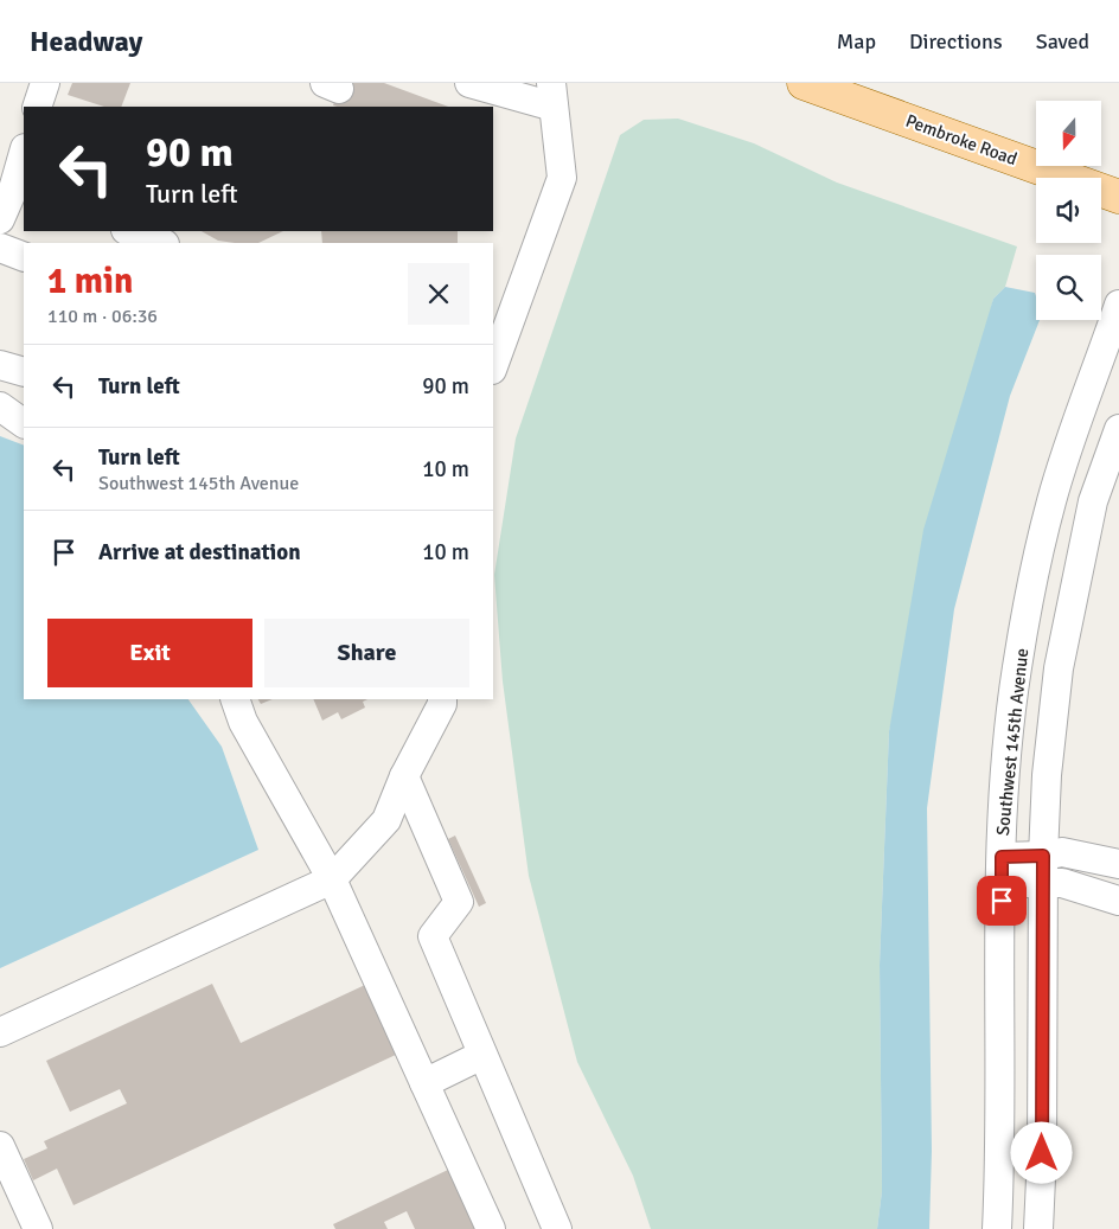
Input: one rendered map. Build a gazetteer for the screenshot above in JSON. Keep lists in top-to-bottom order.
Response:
{
  "streets": {
    "main road": ["Pembroke Road"],
    "street": ["Southwest 145th Avenue"]
  },
  "north": "bottom",
  "page": {
    "header": "Headway",
    "nav": ["Map", "Directions", "Saved"],
    "turn": ["90 m", "Turn left"],
    "heading": ["1 min", "110 m · 06:36"],
    "list": [
      {
        "name": "Turn left",
        "value": "90 m"
      },
      {
        "name": "Turn left",
        "note": "Southwest 145th Avenue",
        "value": "10 m"
      },
      {
        "name": "Arrive at destination",
        "value": "10 m"
      }
    ],
    "buttons": ["Exit", "Share"]
  }
}
